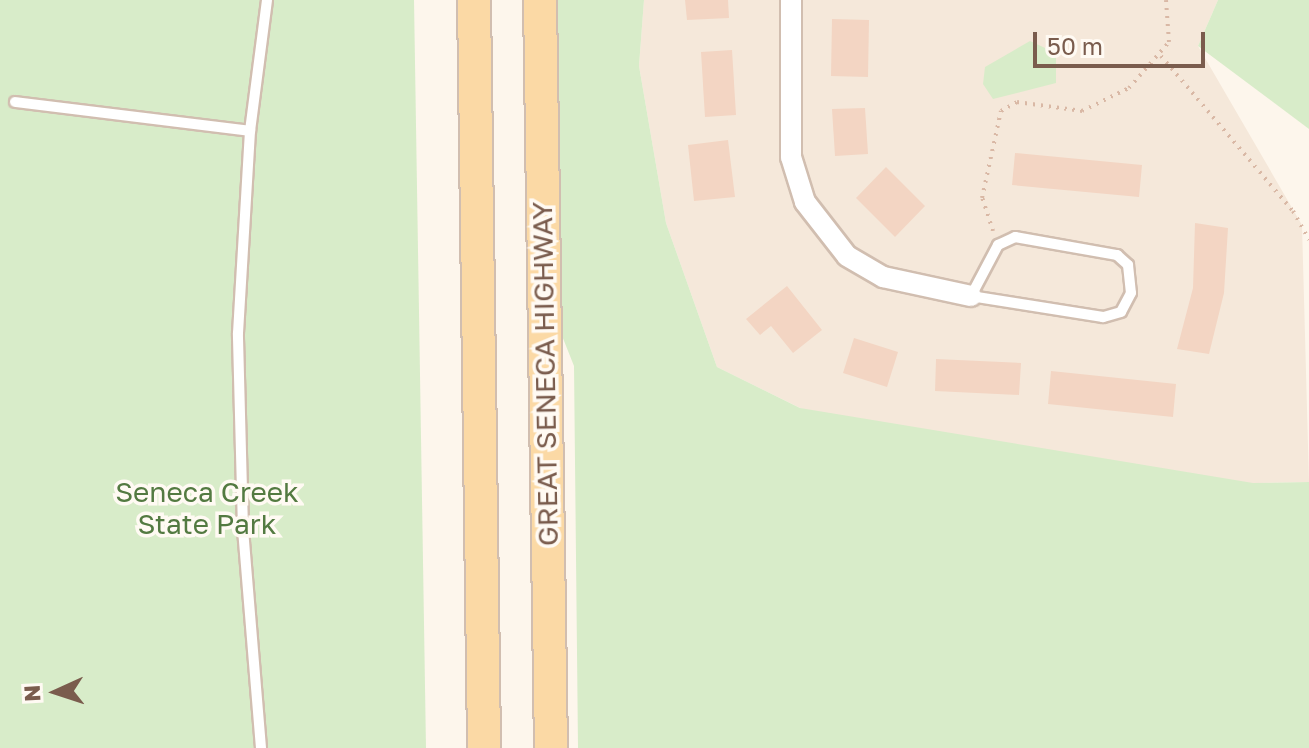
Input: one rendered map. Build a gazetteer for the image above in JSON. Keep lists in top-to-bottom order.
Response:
{
  "streets": {
    "main road": ["GREAT SENECA HIGHWAY"]
  },
  "parks": ["Seneca Creek State Park"],
  "scale_bar": "50 m",
  "north": "left"
}
